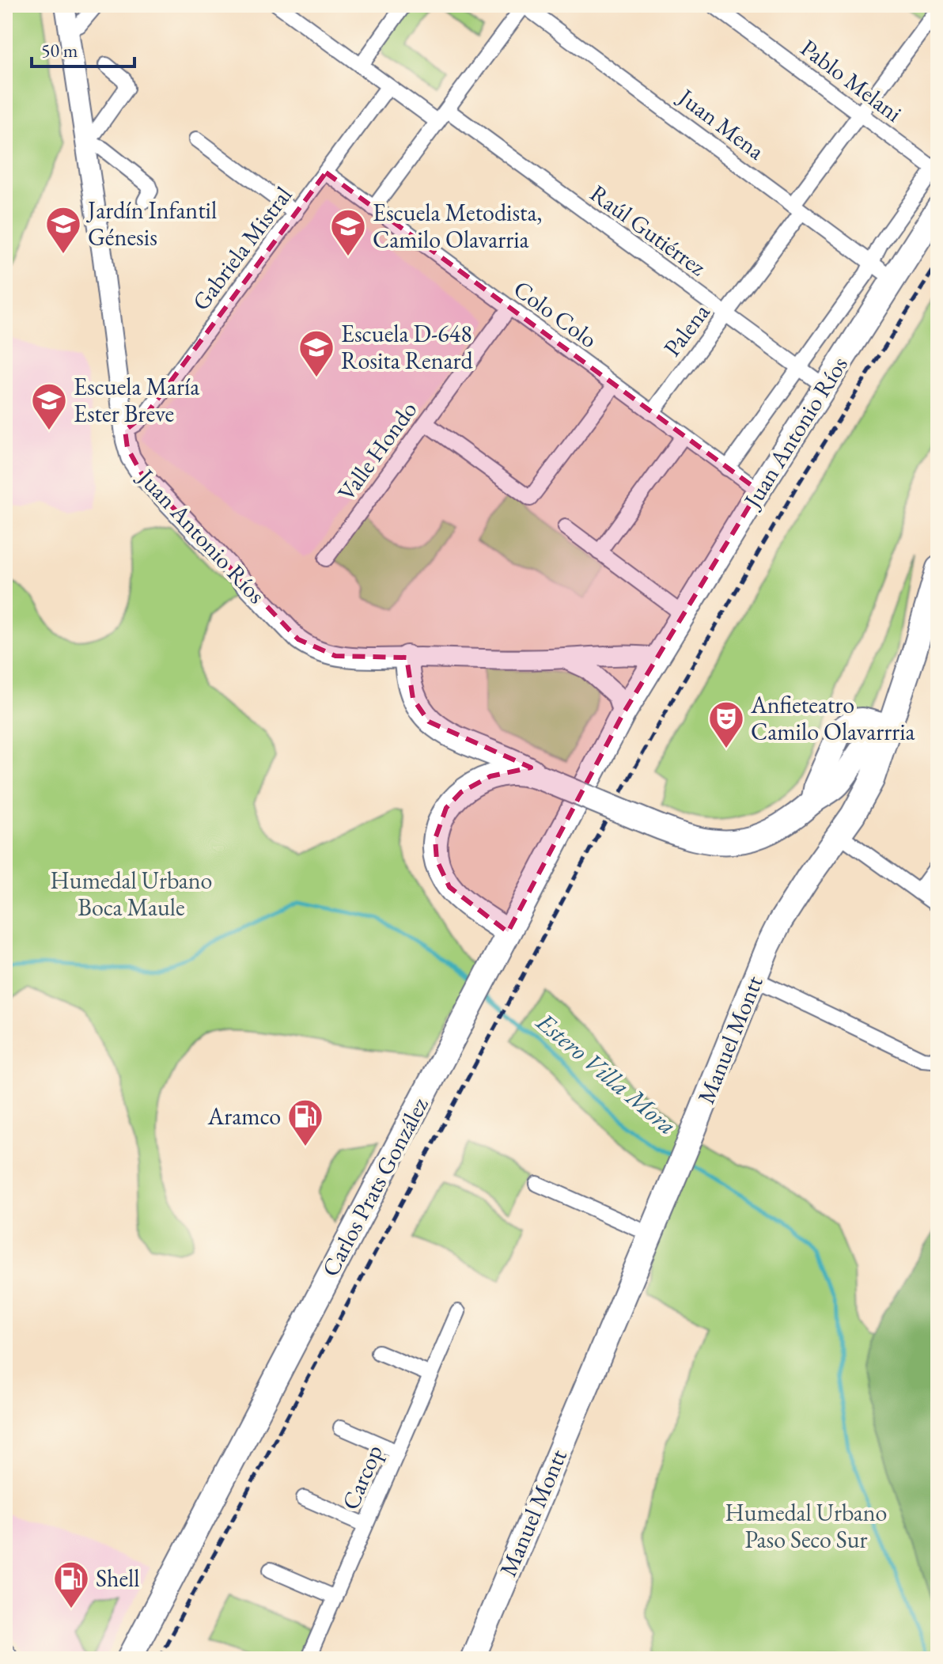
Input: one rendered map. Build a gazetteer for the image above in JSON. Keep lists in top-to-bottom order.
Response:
{
  "streets": {
    "main road": ["Juan Antonio Ríos", "Manuel Montt", "Carlos Prats González"],
    "street": [
      "Pablo Melani",
      "Juan Mena",
      "Raúl Gutiérrez",
      "Gabriela Mistral",
      "Colo Colo",
      "Palena",
      "Valle Hondo",
      "Carcop"
    ]
  },
  "crossings": [
    ["Pablo Melani", "Palena"],
    ["Juan Mena", "Palena"],
    ["Juan Mena", "Juan Antonio Ríos"],
    ["Raúl Gutiérrez", "Gabriela Mistral"],
    ["Raúl Gutiérrez", "Palena"],
    ["Raúl Gutiérrez", "Juan Antonio Ríos"],
    ["Gabriela Mistral", "Colo Colo"],
    ["Gabriela Mistral", "Juan Antonio Ríos"],
    ["Colo Colo", "Palena"],
    ["Colo Colo", "Juan Antonio Ríos"],
    ["Colo Colo", "Valle Hondo"],
    ["Juan Antonio Ríos", "Carlos Prats González"]
  ],
  "water": ["Estero Villa Mora"],
  "parks": ["Humedal Urbano Boca Maule", "Humedal Urbano Paso Seco Sur"],
  "places": {
    "school or university": [
      "Jardín Infantil Génesis",
      "Escuela Metodista, Camilo Olavarria",
      "Escuela D-648 Rosita Renard",
      "Escuela María Ester Breve"
    ],
    "theatre": ["Anfieteatro Camilo Olavarrria"],
    "fuel station": ["Aramco", "Shell"]
  },
  "scale_bar": "50 m"
}
